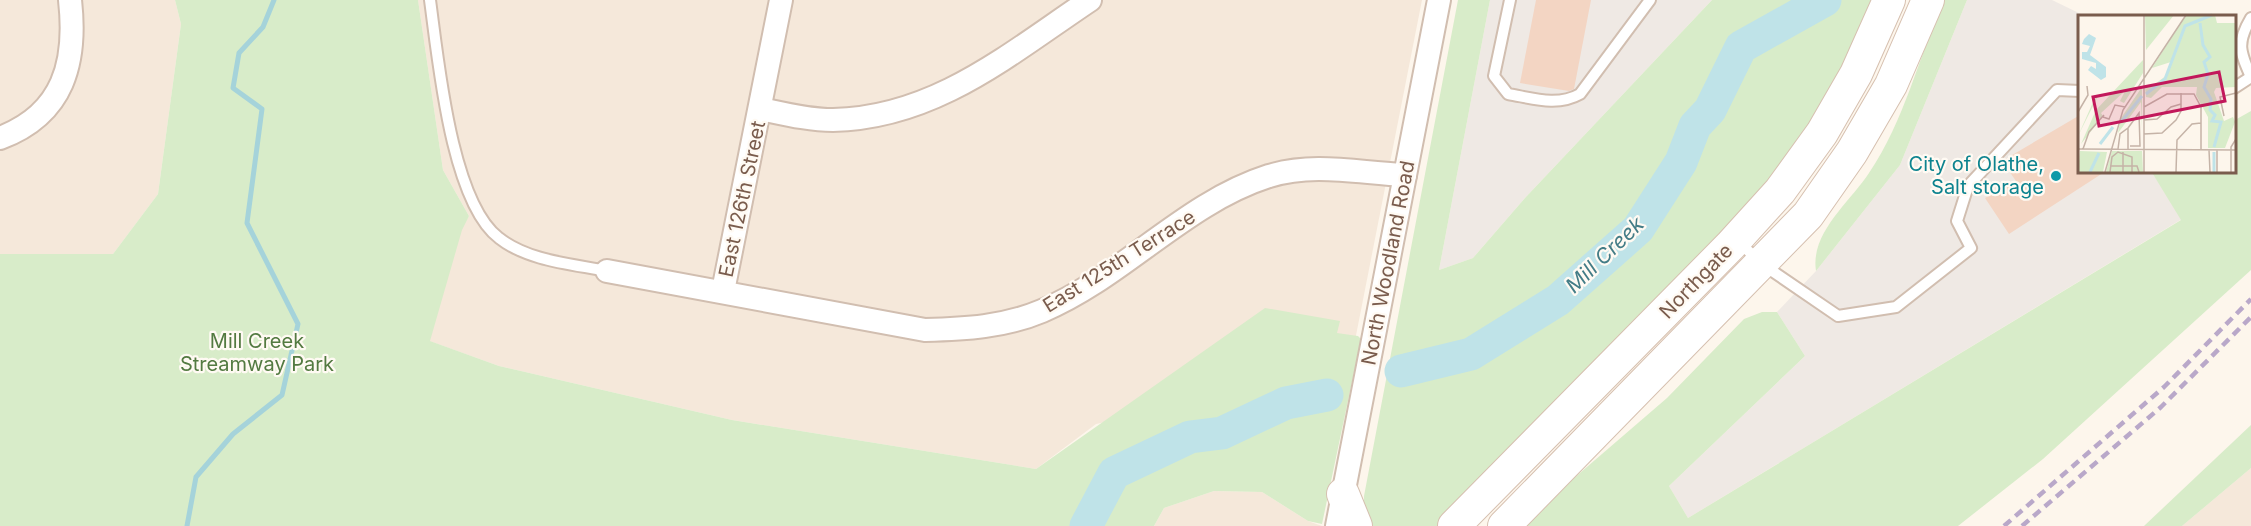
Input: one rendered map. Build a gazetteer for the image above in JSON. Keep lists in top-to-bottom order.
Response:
{
  "streets": {
    "main road": ["Northgate"],
    "street": ["East 126th Street", "East 125th Terrace", "North Woodland Road"]
  },
  "crossings": [
    ["East 126th Street", "East 125th Terrace"],
    ["East 125th Terrace", "North Woodland Road"]
  ],
  "water": ["Mill Creek"],
  "parks": ["Mill Creek Streamway Park"],
  "places": ["City of Olathe, Salt storage"]
}
